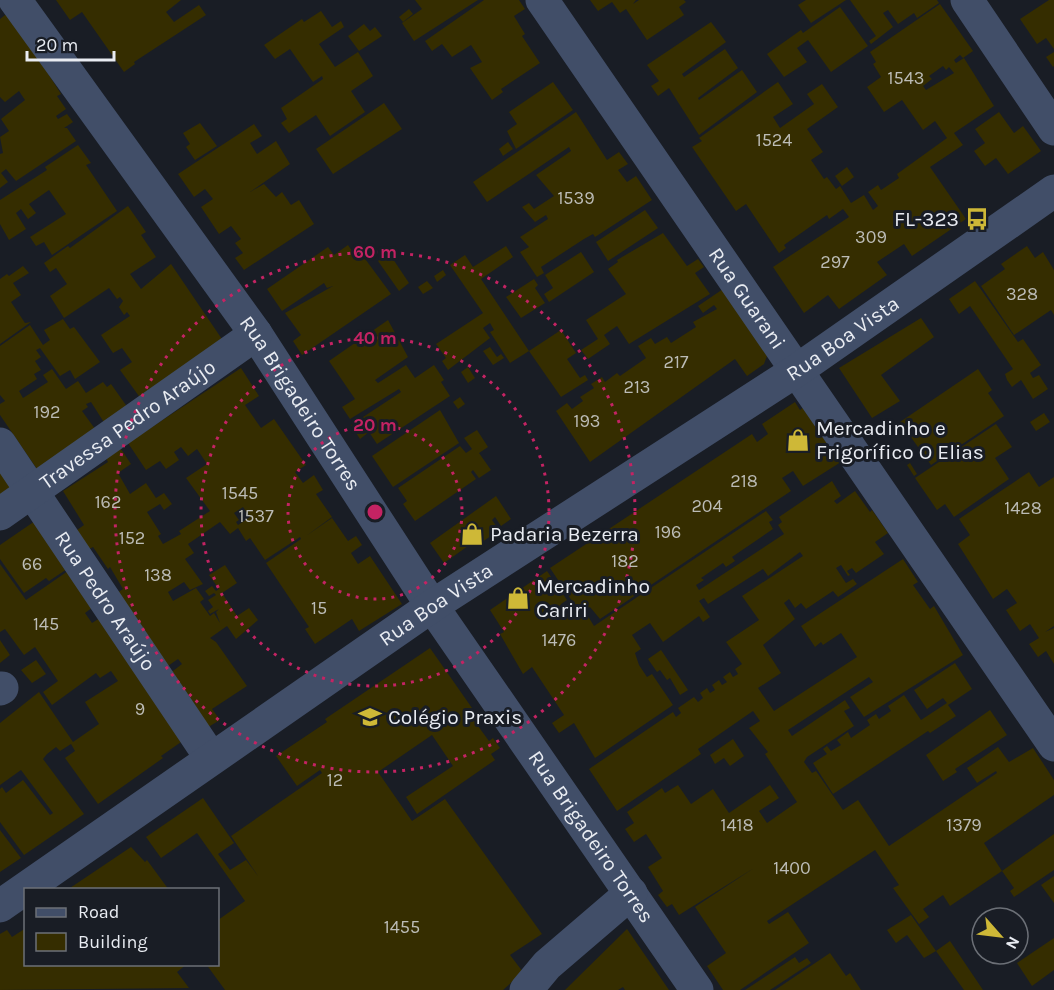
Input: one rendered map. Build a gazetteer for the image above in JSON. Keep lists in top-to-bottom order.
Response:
{
  "streets": {
    "street": [
      "Rua Guarani",
      "Rua Boa Vista",
      "Rua Brigadeiro Torres",
      "Travessa Pedro Araújo",
      "Rua Pedro Araújo"
    ]
  },
  "crossings": [
    ["Rua Guarani", "Rua Boa Vista"],
    ["Rua Boa Vista", "Rua Brigadeiro Torres"],
    ["Rua Boa Vista", "Rua Pedro Araújo"],
    ["Rua Brigadeiro Torres", "Travessa Pedro Araújo"],
    ["Travessa Pedro Araújo", "Rua Pedro Araújo"]
  ],
  "places": {
    "bus stop": ["FL-323"],
    "shop": ["Mercadinho e Frigorífico O Elias", "Padaria Bezerra", "Mercadinho Cariri"],
    "school or university": ["Colégio Praxis"]
  },
  "house_numbers": [
    "1543",
    "1524",
    "1539",
    "309",
    "297",
    "328",
    "217",
    "213",
    "192",
    "193",
    "218",
    "1545",
    "162",
    "204",
    "1428",
    "1537",
    "196",
    "152",
    "182",
    "66",
    "138",
    "15",
    "145",
    "1476",
    "9",
    "12",
    "1418",
    "1379",
    "1400",
    "1455"
  ],
  "legend": ["Road", "Building"],
  "scale_bar": "20 m",
  "north": "bottom right",
  "rings": ["60 m", "40 m", "20 m"]
}
